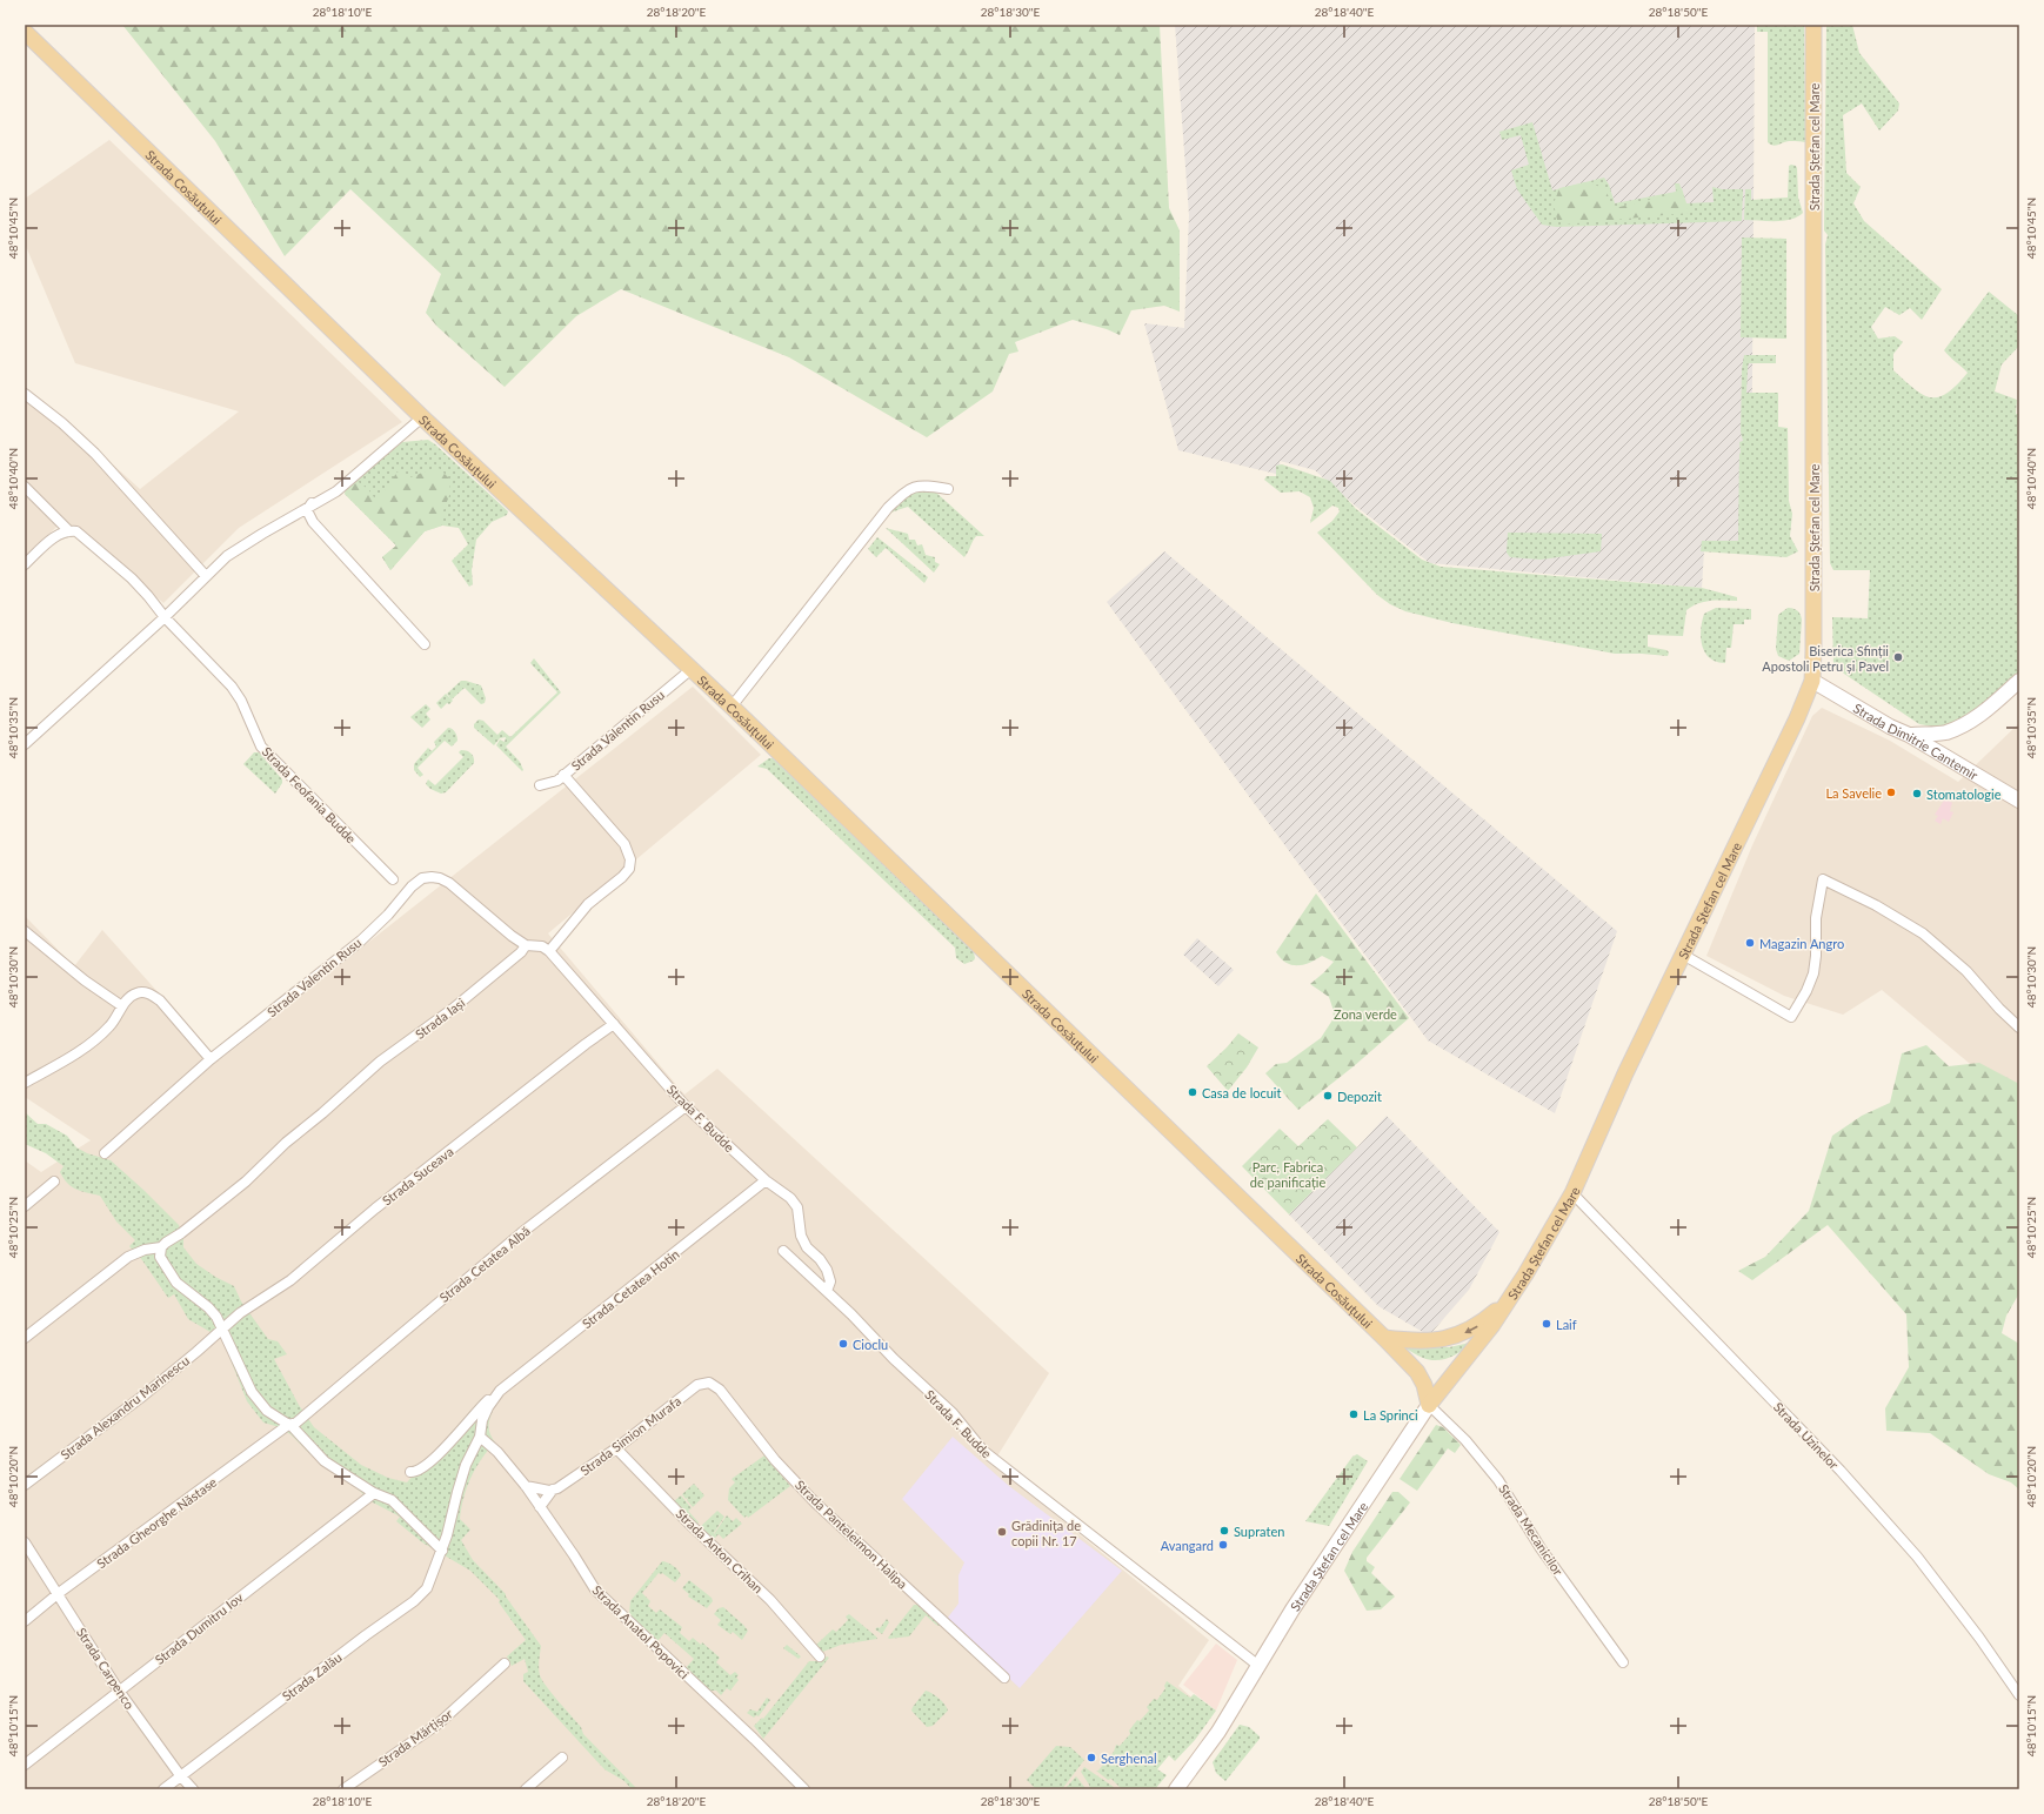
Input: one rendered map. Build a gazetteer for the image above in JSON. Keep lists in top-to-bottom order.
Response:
{
  "streets": {
    "main road": ["Strada Ștefan cel Mare", "Strada Cosăuțului", "Strada Dimitrie Cantemir"],
    "street": [
      "Strada Valentin Rusu",
      "Strada Feofania Budde",
      "Strada Iași",
      "Strada F. Budde",
      "Strada Suceava",
      "Strada Cetatea Albă",
      "Strada Cetatea Hotin",
      "Strada Alexandru Marinescu",
      "Strada Simion Murafa",
      "Strada Uzinelor",
      "Strada Gheorghe Năstase",
      "Strada Mecanicilor",
      "Strada Panteleimon Halipa",
      "Strada Anton Crihan",
      "Strada Dumitru Iov",
      "Strada Anatol Popovici",
      "Strada Carpenco",
      "Strada Zalău",
      "Strada Mărțișor"
    ]
  },
  "crossings": [
    ["Strada Ștefan cel Mare", "Strada Cosăuțului"],
    ["Strada Ștefan cel Mare", "Strada Dimitrie Cantemir"],
    ["Strada Ștefan cel Mare", "Strada F. Budde"],
    ["Strada Ștefan cel Mare", "Strada Uzinelor"],
    ["Strada Ștefan cel Mare", "Strada Mecanicilor"],
    ["Strada Cosăuțului", "Strada Valentin Rusu"],
    ["Strada Cosăuțului", "Strada Mecanicilor"],
    ["Strada Valentin Rusu", "Strada Iași"],
    ["Strada F. Budde", "Strada Suceava"],
    ["Strada F. Budde", "Strada Cetatea Albă"],
    ["Strada F. Budde", "Strada Cetatea Hotin"],
    ["Strada Suceava", "Strada Alexandru Marinescu"],
    ["Strada Cetatea Albă", "Strada Gheorghe Năstase"],
    ["Strada Cetatea Hotin", "Strada Anatol Popovici"],
    ["Strada Cetatea Hotin", "Strada Zalău"],
    ["Strada Simion Murafa", "Strada Panteleimon Halipa"],
    ["Strada Simion Murafa", "Strada Anton Crihan"],
    ["Strada Simion Murafa", "Strada Anatol Popovici"],
    ["Strada Gheorghe Năstase", "Strada Carpenco"],
    ["Strada Dumitru Iov", "Strada Carpenco"],
    ["Strada Carpenco", "Strada Zalău"]
  ],
  "parks": ["Zona verde", "Parc, Fabrica de panificație"],
  "places": [
    "Biserica Sfinții Apostoli Petru și Pavel",
    "La Savelie",
    "Stomatologie",
    "Magazin Angro",
    "Casa de locuit",
    "Depozit",
    "Laif",
    "Cioclu",
    "La Sprinci",
    "Supraten",
    "Grădinița de copii Nr. 17",
    "Avangard",
    "Serghenal"
  ],
  "coordinates": [
    "28°18'10\"E",
    "28°18'20\"E",
    "28°18'30\"E",
    "28°18'40\"E",
    "28°18'50\"E",
    "48°10'45\"N",
    "48°10'40\"N",
    "48°10'35\"N",
    "48°10'30\"N",
    "48°10'25\"N",
    "48°10'20\"N",
    "48°10'15\"N"
  ]
}
